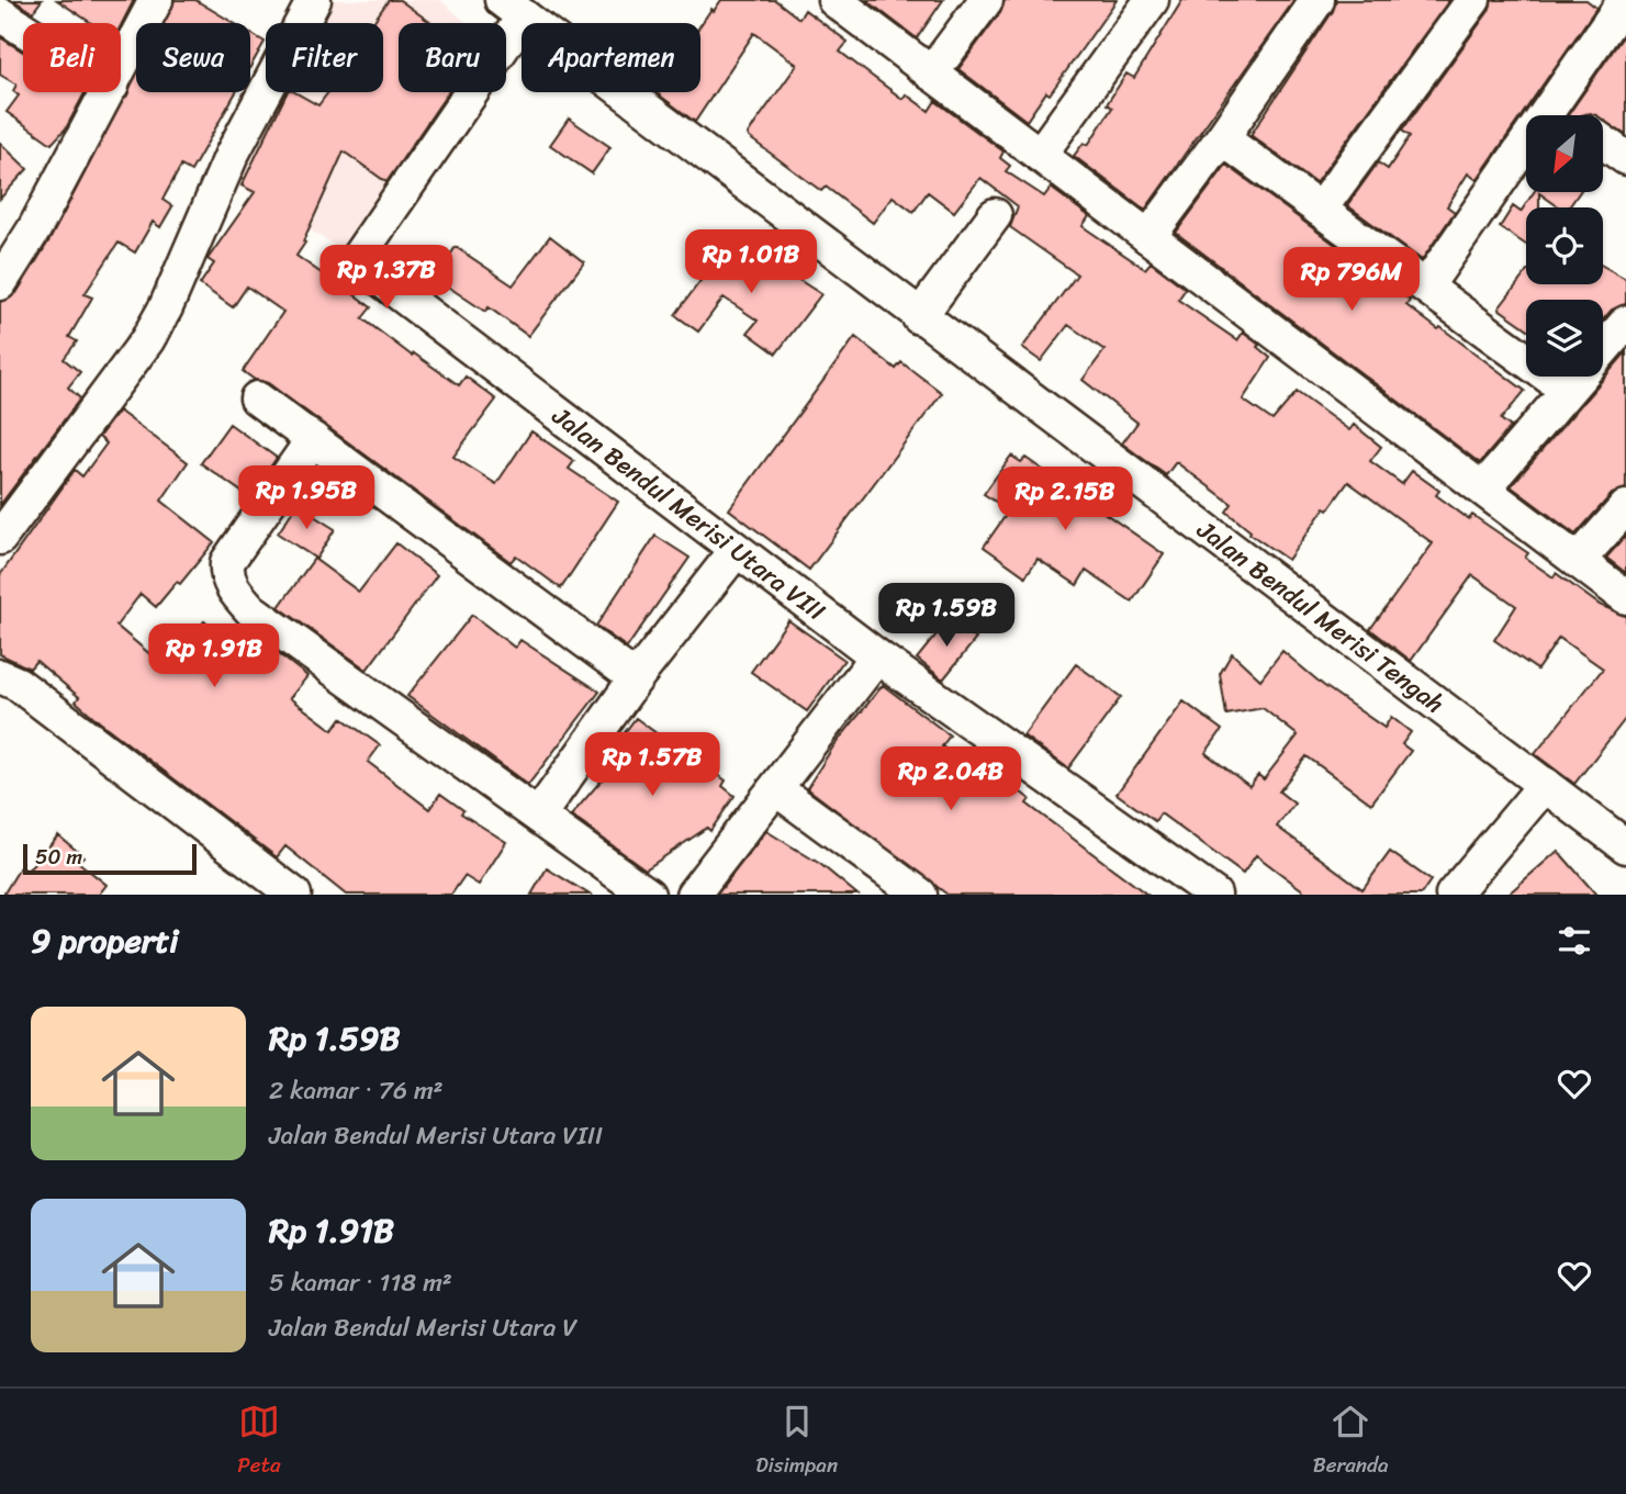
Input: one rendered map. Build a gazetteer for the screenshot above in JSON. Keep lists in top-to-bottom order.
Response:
{
  "streets": {
    "street": ["Jalan Bendul Merisi Utara VIII", "Jalan Bendul Merisi Tengah"]
  },
  "crossings": [
    ["Jalan Bendul Merisi Utara VIII", "Jalan Bendul Merisi Tengah"]
  ],
  "scale_bar": "50 m",
  "north": "bottom left",
  "page": {
    "chip": [
      "Beli",
      "Sewa",
      "Filter",
      "Baru",
      "Apartemen"
    ],
    "price": [
      "Rp 1.01B",
      "Rp 1.37B",
      "Rp 796M",
      "Rp 1.95B",
      "Rp 2.15B",
      "Rp 1.59B",
      "Rp 1.91B",
      "Rp 1.57B",
      "Rp 2.04B"
    ],
    "scale": "50 m",
    "heading": "9 properti",
    "list": [
      {
        "name": "Rp 1.59B",
        "note": "2 kamar · 76 m² · Jalan Bendul Merisi Utara VIII"
      },
      {
        "name": "Rp 1.91B",
        "note": "5 kamar · 118 m² · Jalan Bendul Merisi Utara V"
      }
    ],
    "tabs": ["Peta", "Disimpan", "Beranda"]
  }
}
